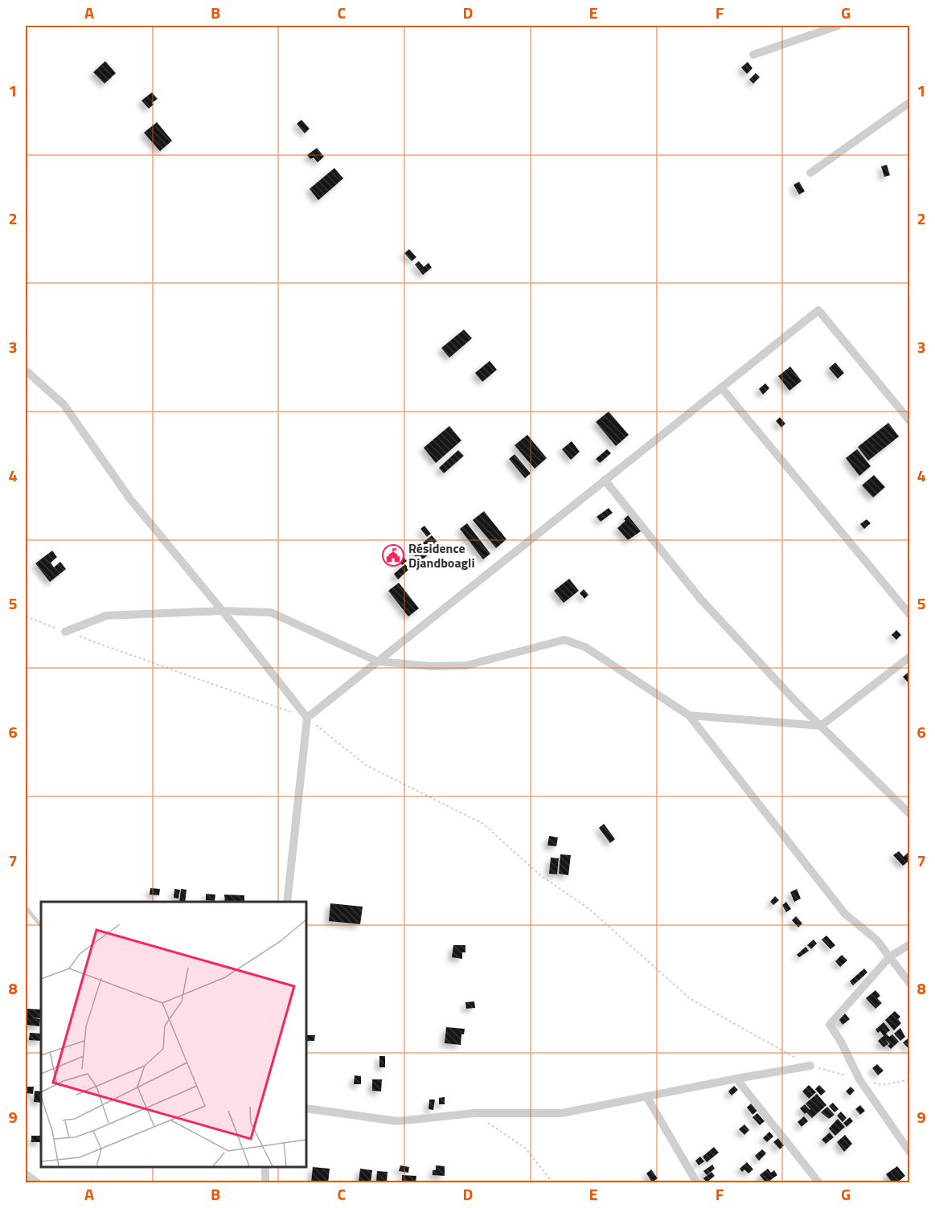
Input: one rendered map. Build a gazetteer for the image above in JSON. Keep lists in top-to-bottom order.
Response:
{
  "places": {
    "public building": ["Résidence Djandboagli"]
  },
  "grid": {
    "columns": [
      "A",
      "B",
      "C",
      "D",
      "E",
      "F",
      "G"
    ],
    "rows": [
      "1",
      "2",
      "3",
      "4",
      "5",
      "6",
      "7",
      "8",
      "9"
    ]
  }
}
